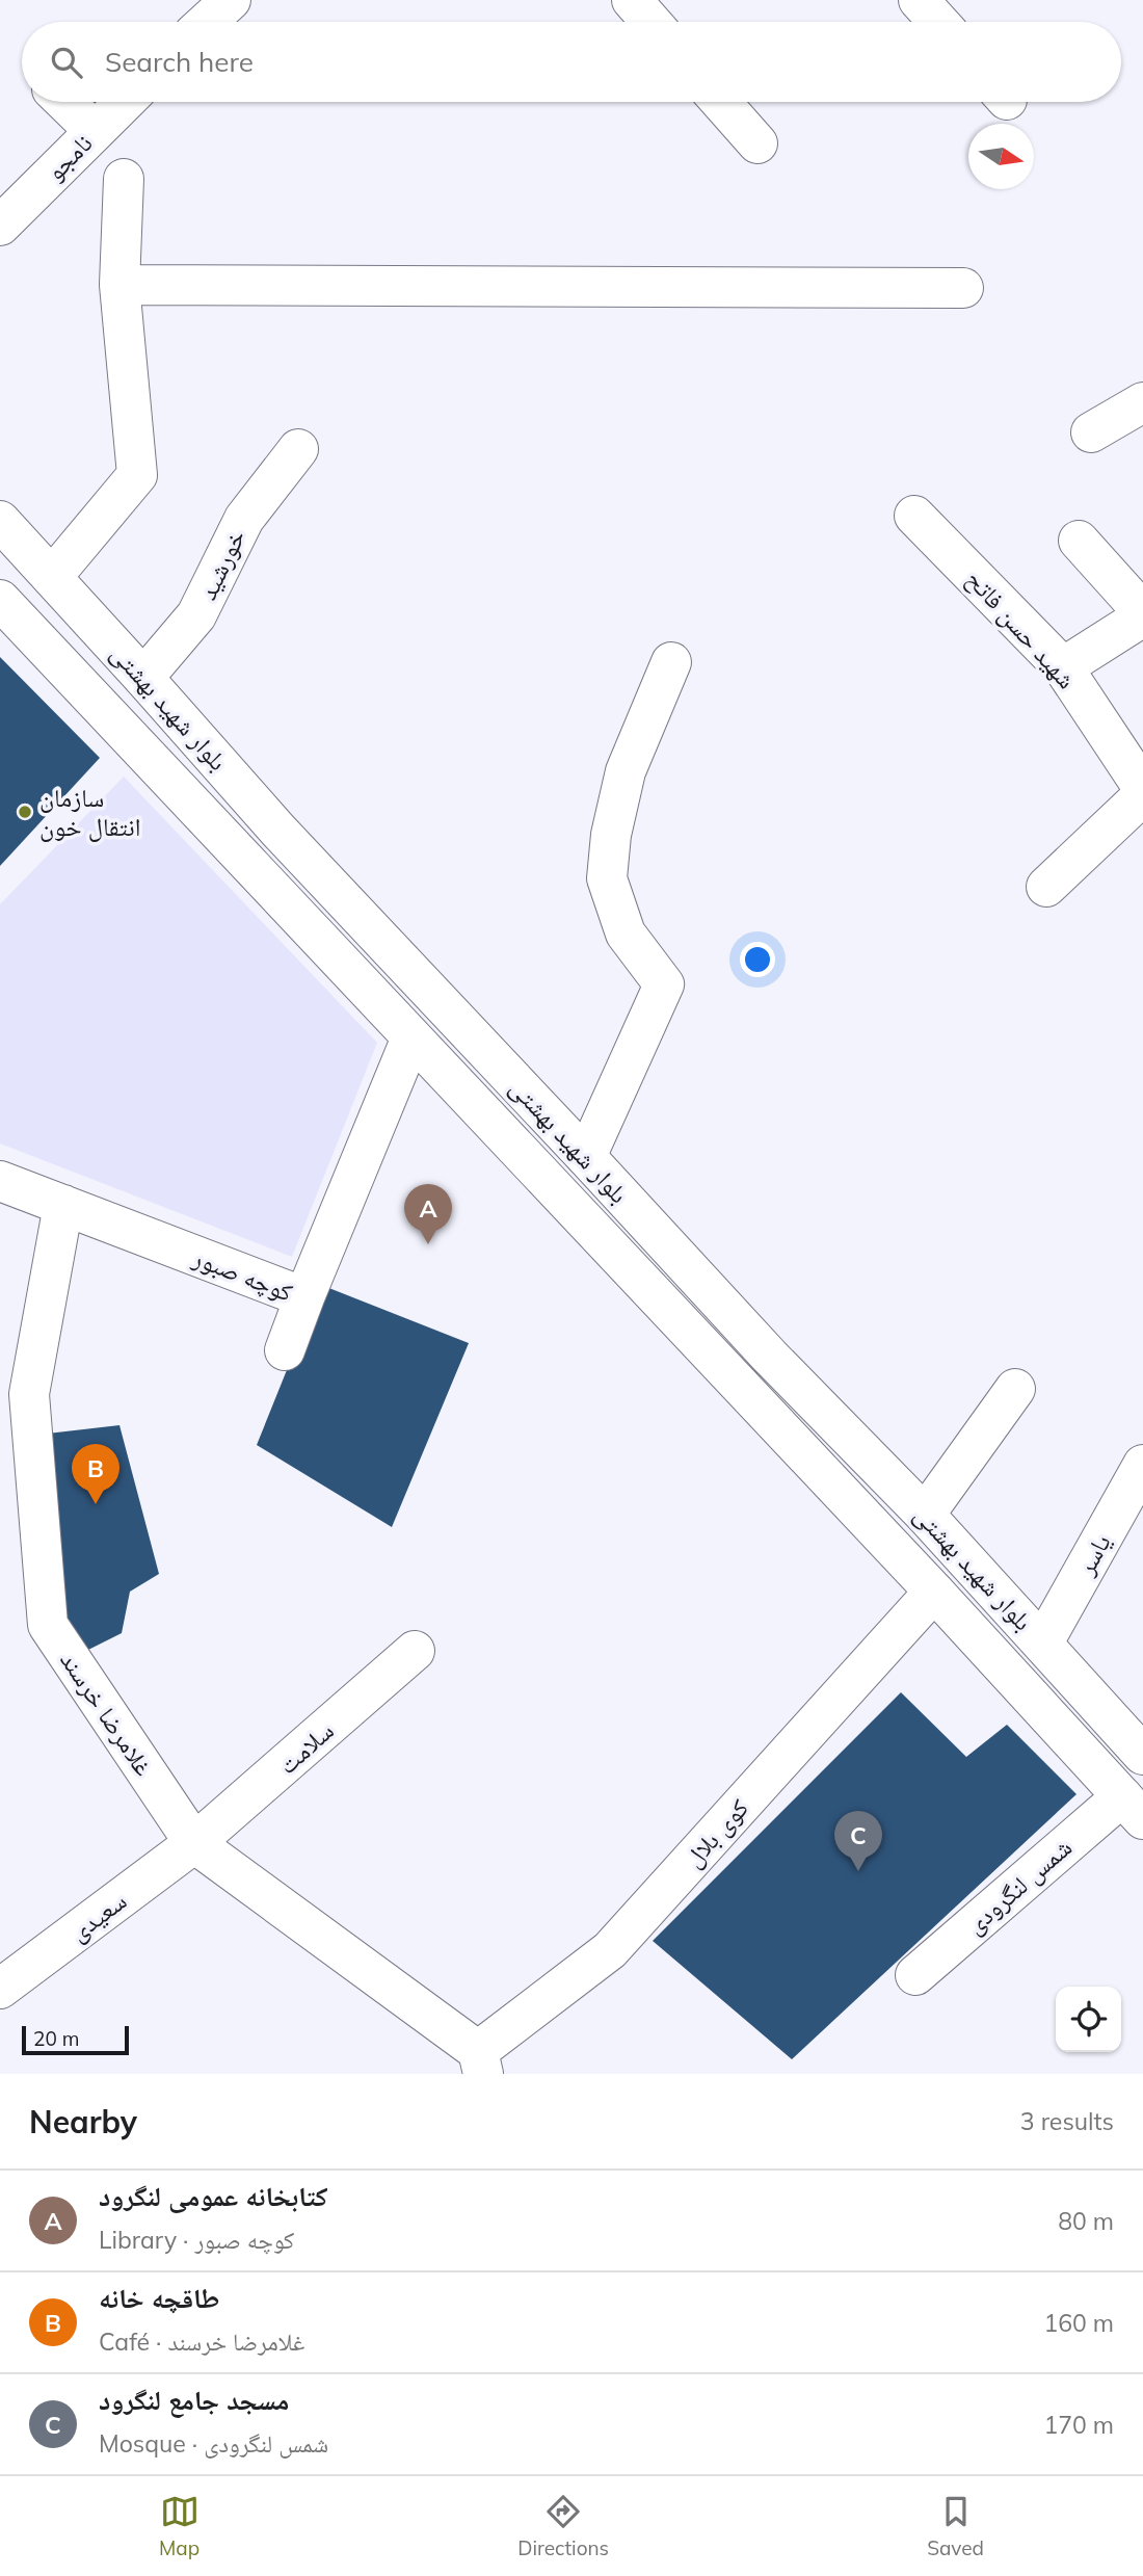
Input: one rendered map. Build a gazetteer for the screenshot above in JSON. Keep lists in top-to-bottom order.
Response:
{
  "streets": {
    "street": [
      "نامجو",
      "خورشید",
      "شهید حسن فاتح",
      "بلوار شهید بهشتی",
      "کوچه صبور",
      "یاسر",
      "غلامرضا خرسند",
      "سلامت",
      "کوی بلال",
      "شمس لنگرودی",
      "سعیدی"
    ]
  },
  "crossings": [
    ["خورشید", "بلوار شهید بهشتی"],
    ["بلوار شهید بهشتی", "کوچه صبور"],
    ["بلوار شهید بهشتی", "یاسر"],
    ["بلوار شهید بهشتی", "کوی بلال"],
    ["بلوار شهید بهشتی", "شمس لنگرودی"],
    ["کوچه صبور", "غلامرضا خرسند"],
    ["غلامرضا خرسند", "سلامت"],
    ["غلامرضا خرسند", "کوی بلال"],
    ["غلامرضا خرسند", "سعیدی"],
    ["سلامت", "سعیدی"]
  ],
  "places": ["سازمان انتقال خون"],
  "scale_bar": "20 m",
  "north": "right",
  "page": {
    "search": "Search here",
    "pins": ["A", "B", "C"],
    "scale": "20 m",
    "heading": ["Nearby", "3 results"],
    "list": [
      {
        "mark": "A",
        "name": "کتابخانه عمومی لنگرود",
        "note": "Library · کوچه صبور",
        "value": "80 m"
      },
      {
        "mark": "B",
        "name": "طاقچه خانه",
        "note": "Café · غلامرضا خرسند",
        "value": "160 m"
      },
      {
        "mark": "C",
        "name": "مسجد جامع لنگرود",
        "note": "Mosque · شمس لنگرودی",
        "value": "170 m"
      }
    ],
    "nav": ["Map", "Directions", "Saved"]
  }
}
